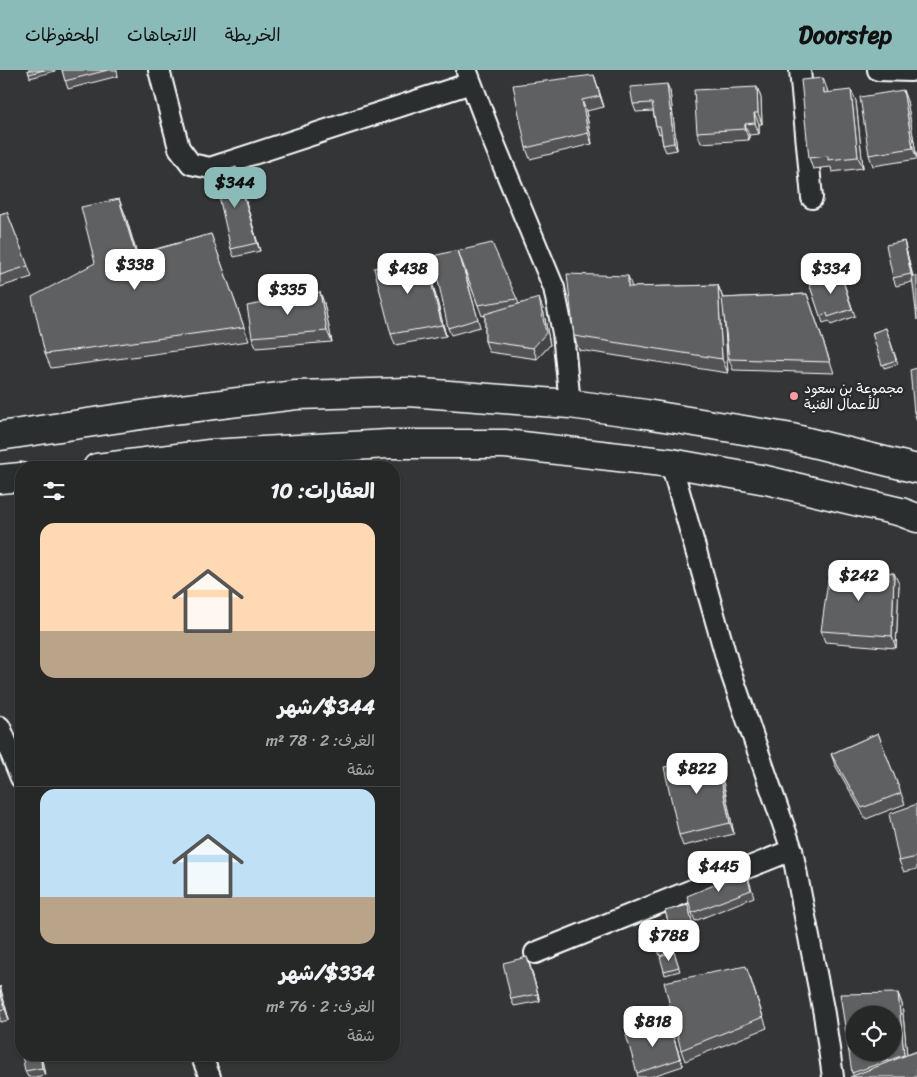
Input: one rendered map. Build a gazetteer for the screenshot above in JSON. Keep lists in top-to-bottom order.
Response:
{
  "places": ["مجموعة بن سعود للأعمال الفنية"],
  "page": {
    "header": "Doorstep",
    "nav": ["الخريطة", "الاتجاهات", "المحفوظات"],
    "price": [
      "$344",
      "$338",
      "$438",
      "$334",
      "$335",
      "$242",
      "$822",
      "$445",
      "$788",
      "$818"
    ],
    "heading": "العقارات: 10",
    "list": [
      {
        "name": "$344/شهر",
        "note": "الغرف: 2 · 78 m² · شقة"
      },
      {
        "name": "$334/شهر",
        "note": "الغرف: 2 · 76 m² · شقة"
      }
    ]
  }
}
